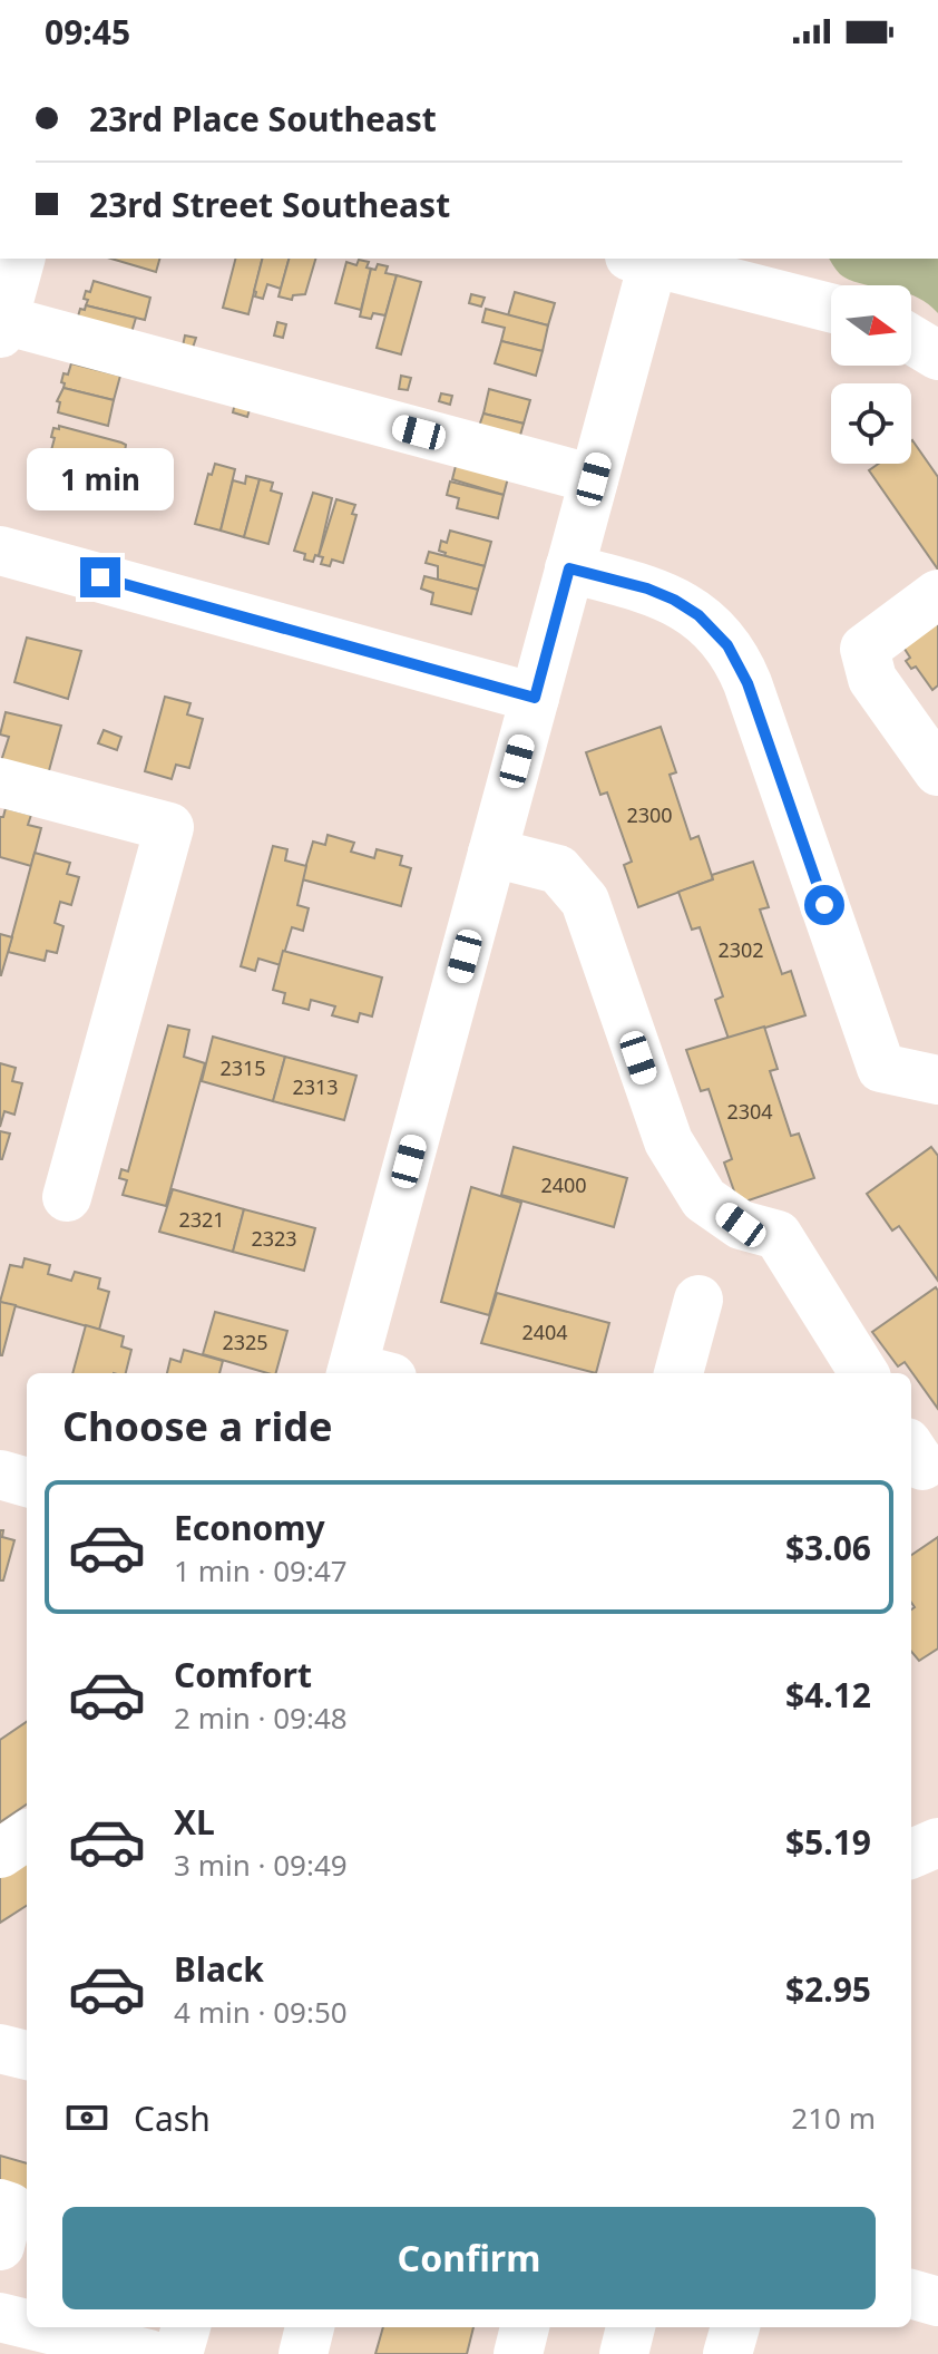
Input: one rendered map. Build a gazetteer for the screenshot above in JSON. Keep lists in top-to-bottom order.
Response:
{
  "house_numbers": [
    "2300",
    "2302",
    "2315",
    "2313",
    "2304",
    "2400",
    "2321",
    "2323",
    "2404",
    "2325"
  ],
  "north": "right",
  "page": {
    "status": "09:45",
    "banner": ["23rd Place Southeast", "23rd Street Southeast"],
    "bubble": "1 min",
    "heading": "Choose a ride",
    "list": [
      {
        "name": "Economy",
        "note": "1 min · 09:47",
        "value": "$3.06"
      },
      {
        "name": "Comfort",
        "note": "2 min · 09:48",
        "value": "$4.12"
      },
      {
        "name": "XL",
        "note": "3 min · 09:49",
        "value": "$5.19"
      },
      {
        "name": "Black",
        "note": "4 min · 09:50",
        "value": "$2.95"
      }
    ],
    "pay": ["Cash", "210 m"],
    "buttons": "Confirm"
  }
}
